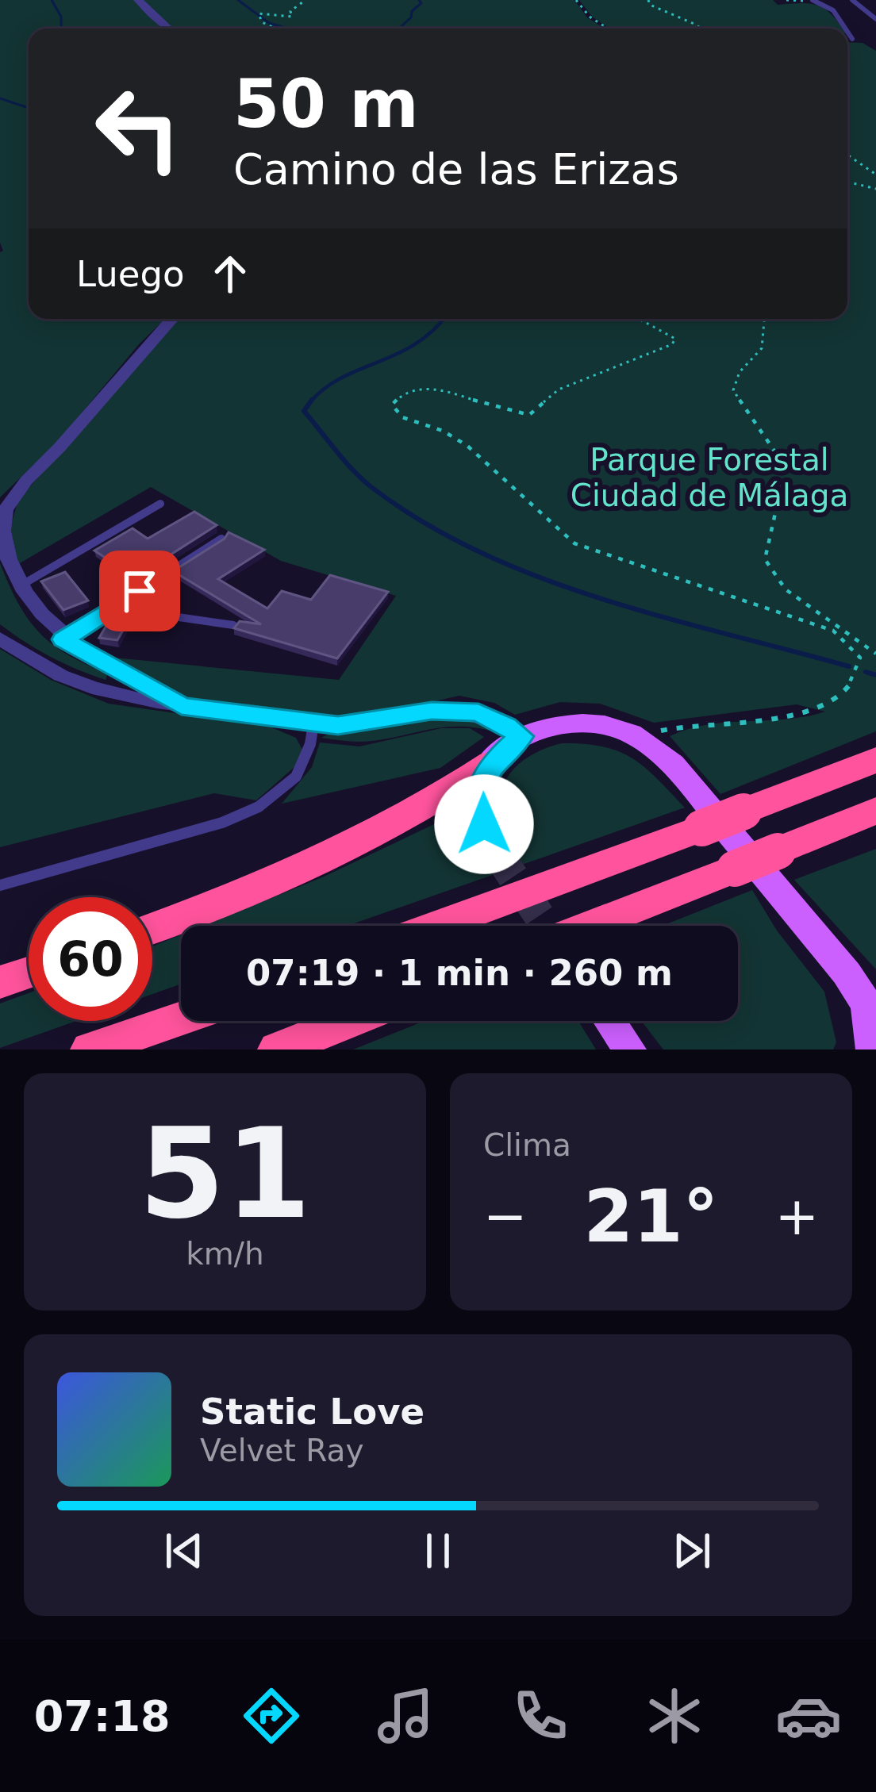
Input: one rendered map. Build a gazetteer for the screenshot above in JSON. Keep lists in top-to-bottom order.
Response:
{
  "parks": ["Parque Forestal Ciudad de Málaga"],
  "page": {
    "turn": ["50 m", "Camino de las Erizas"],
    "then": "Luego",
    "limit": "60",
    "trip": "07:19 · 1 min · 260 m",
    "tile": [
      ["51", "km/h"],
      "Clima"
    ],
    "heat": ["−", "21°", "+"],
    "song": ["Static Love", "Velvet Ray"],
    "tabs": "07:18"
  }
}
